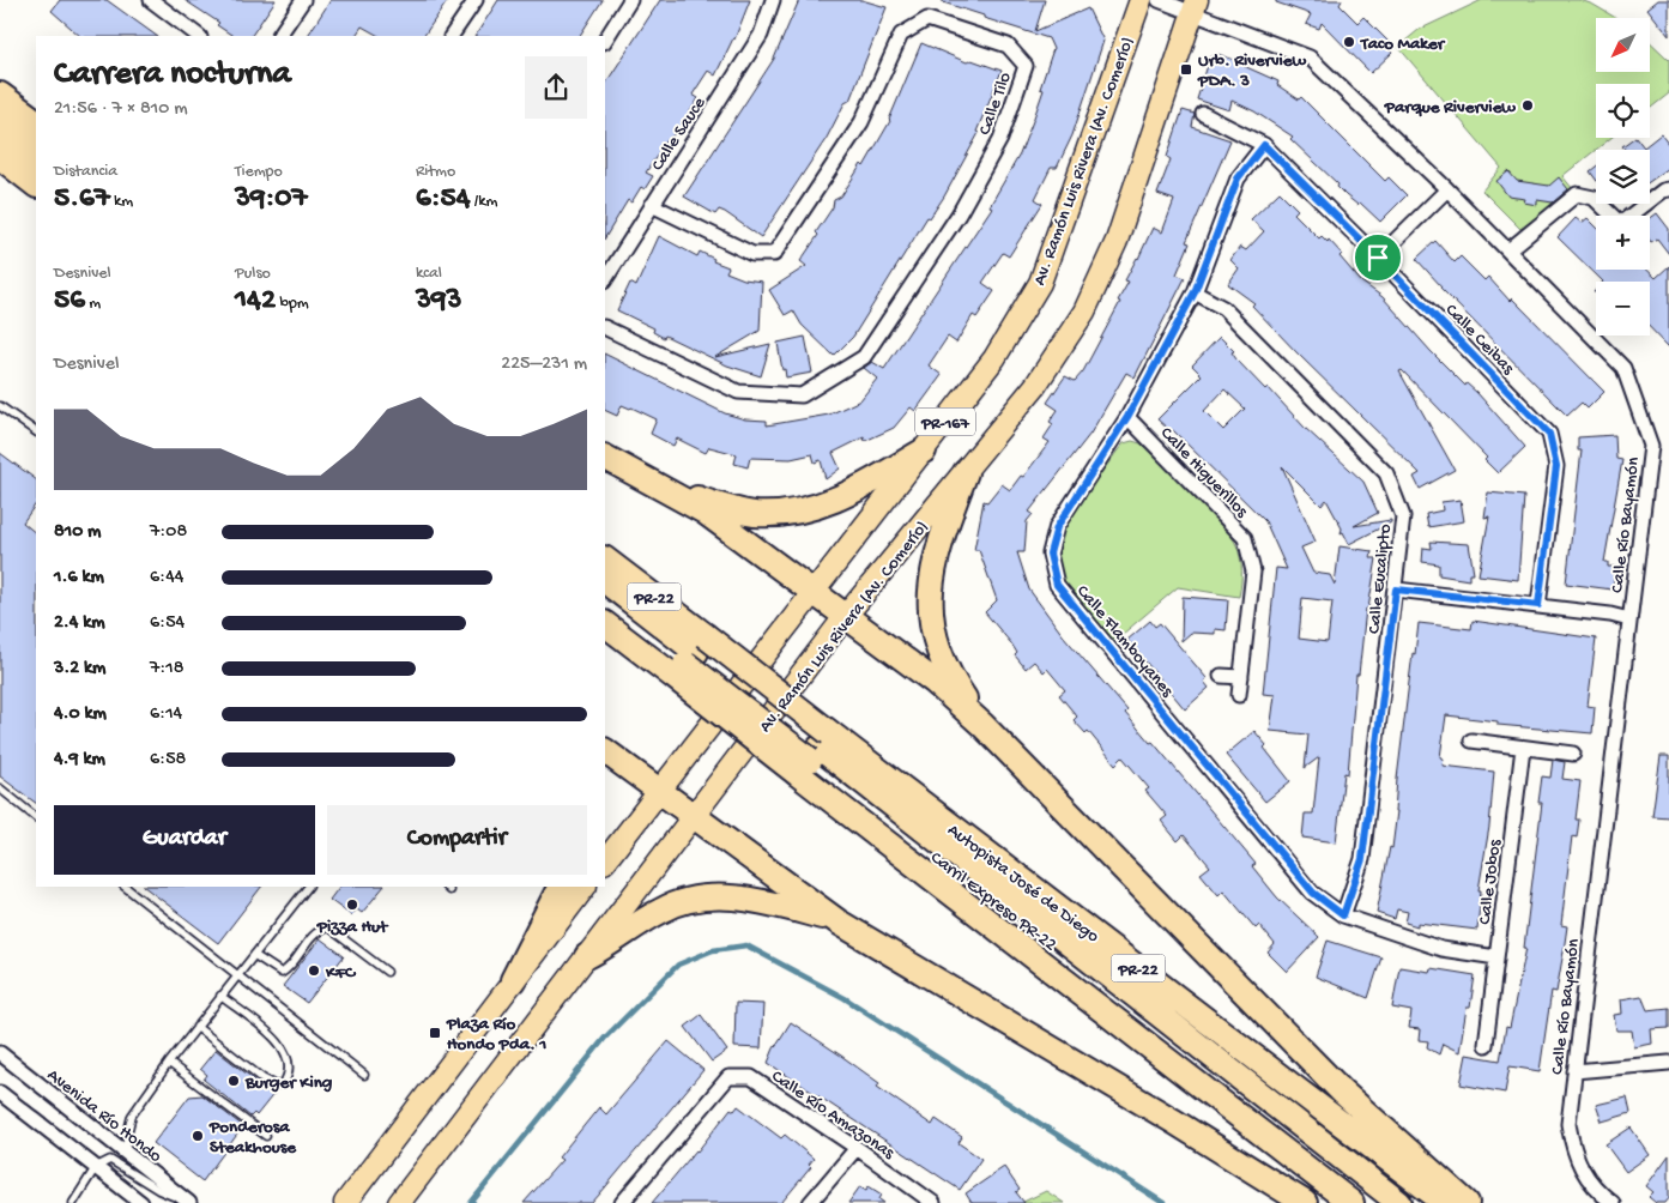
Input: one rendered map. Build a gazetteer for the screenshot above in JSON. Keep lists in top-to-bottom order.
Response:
{
  "streets": {
    "highway": ["PR-22", "Autopista José de Diego", "Carril Expreso PR-22"],
    "main road": ["Av. Ramón Luis Rivera (Av. Comerío)", "PR-167"],
    "street": [
      "Calle Tilo",
      "Calle Sauce",
      "Calle Ceibas",
      "Calle Higuerillos",
      "Calle Río Bayamón",
      "Calle Eucalipto",
      "Calle Flamboyanes",
      "Calle Jobos",
      "Calle Río Amazonas",
      "Avenida Río Hondo"
    ]
  },
  "crossings": [
    ["Calle Tilo", "Calle Sauce"],
    ["Av. Ramón Luis Rivera (Av. Comerío)", "Calle Río Bayamón"],
    ["Calle Ceibas", "Calle Flamboyanes"],
    ["Calle Higuerillos", "Calle Flamboyanes"],
    ["Calle Eucalipto", "Calle Flamboyanes"],
    ["Calle Flamboyanes", "Calle Jobos"],
    ["Autopista José de Diego", "Carril Expreso PR-22"]
  ],
  "places": {
    "other": [
      "Taco Maker",
      "Parque Riverview",
      "Pizza Hut",
      "KFC",
      "Burger King",
      "Ponderosa Steakhouse"
    ],
    "transit": ["Urb. Riverview PDA. 3", "Plaza Río Hondo Pda. 1"]
  },
  "north": "bottom left",
  "page": {
    "map_buttons": ["+", "−"],
    "heading": ["Carrera nocturna", "21:56 · 7 × 810 m"],
    "stats": [
      ["Distancia", "5.67 km"],
      ["Tiempo", "39:07"],
      ["Ritmo", "6:54 /km"],
      ["Desnivel", "56 m"],
      ["Pulso", "142 bpm"],
      ["kcal", "393"]
    ],
    "chart": ["Desnivel", "225–231 m"],
    "list": [
      {
        "name": "810 m",
        "note": "7:08"
      },
      {
        "name": "1.6 km",
        "note": "6:44"
      },
      {
        "name": "2.4 km",
        "note": "6:54"
      },
      {
        "name": "3.2 km",
        "note": "7:18"
      },
      {
        "name": "4.0 km",
        "note": "6:14"
      },
      {
        "name": "4.9 km",
        "note": "6:58"
      }
    ],
    "buttons": ["Guardar", "Compartir"]
  }
}
